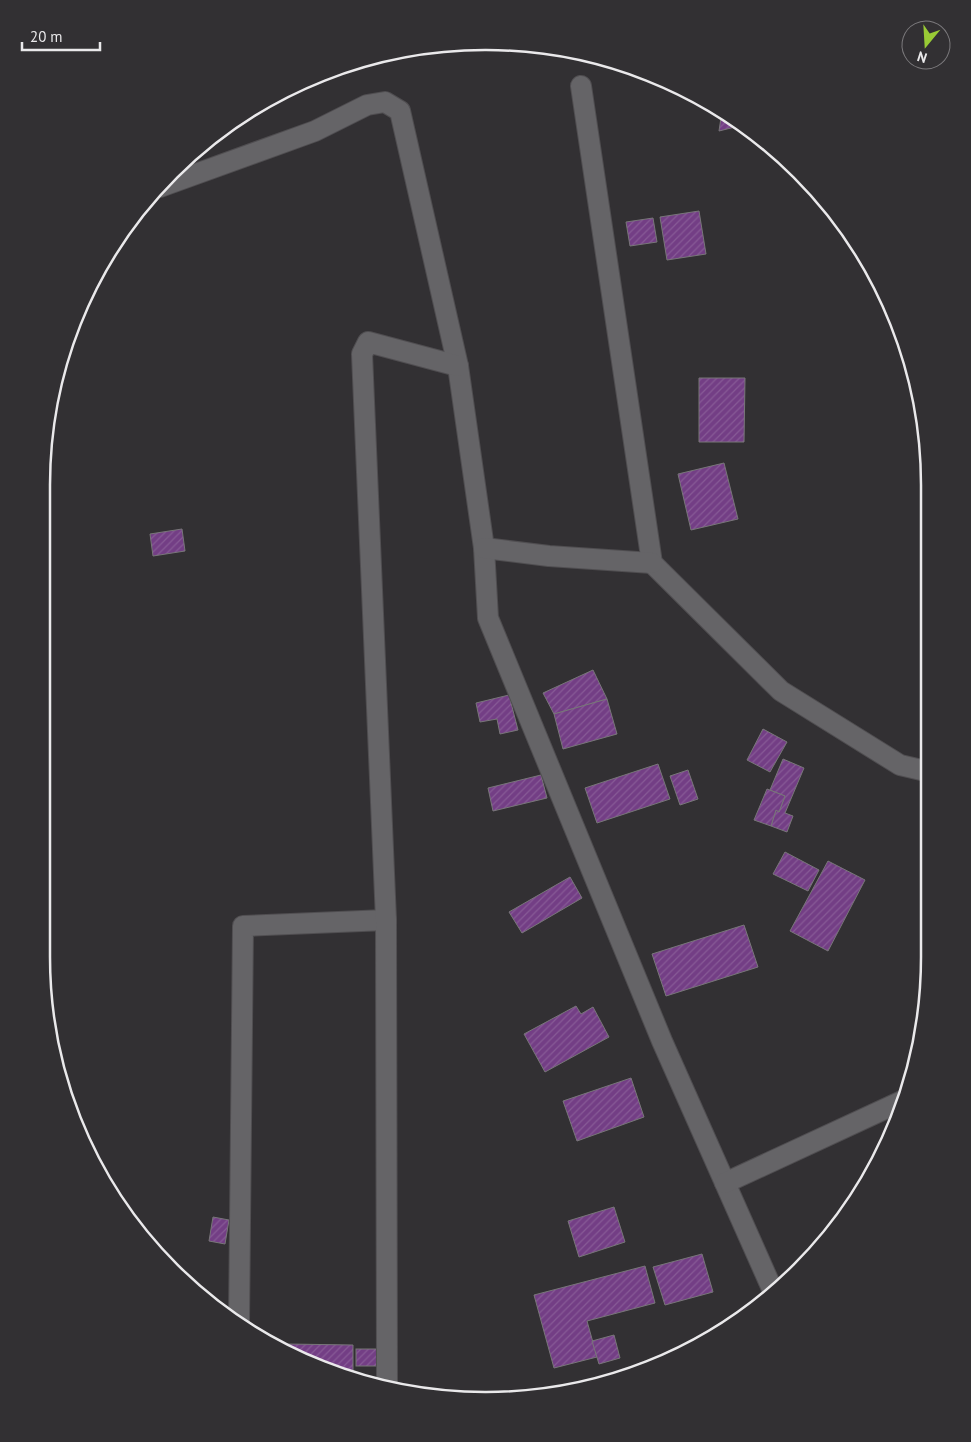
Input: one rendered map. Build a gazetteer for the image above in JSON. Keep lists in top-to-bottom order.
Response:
{
  "scale_bar": "20 m",
  "north": "bottom"
}
